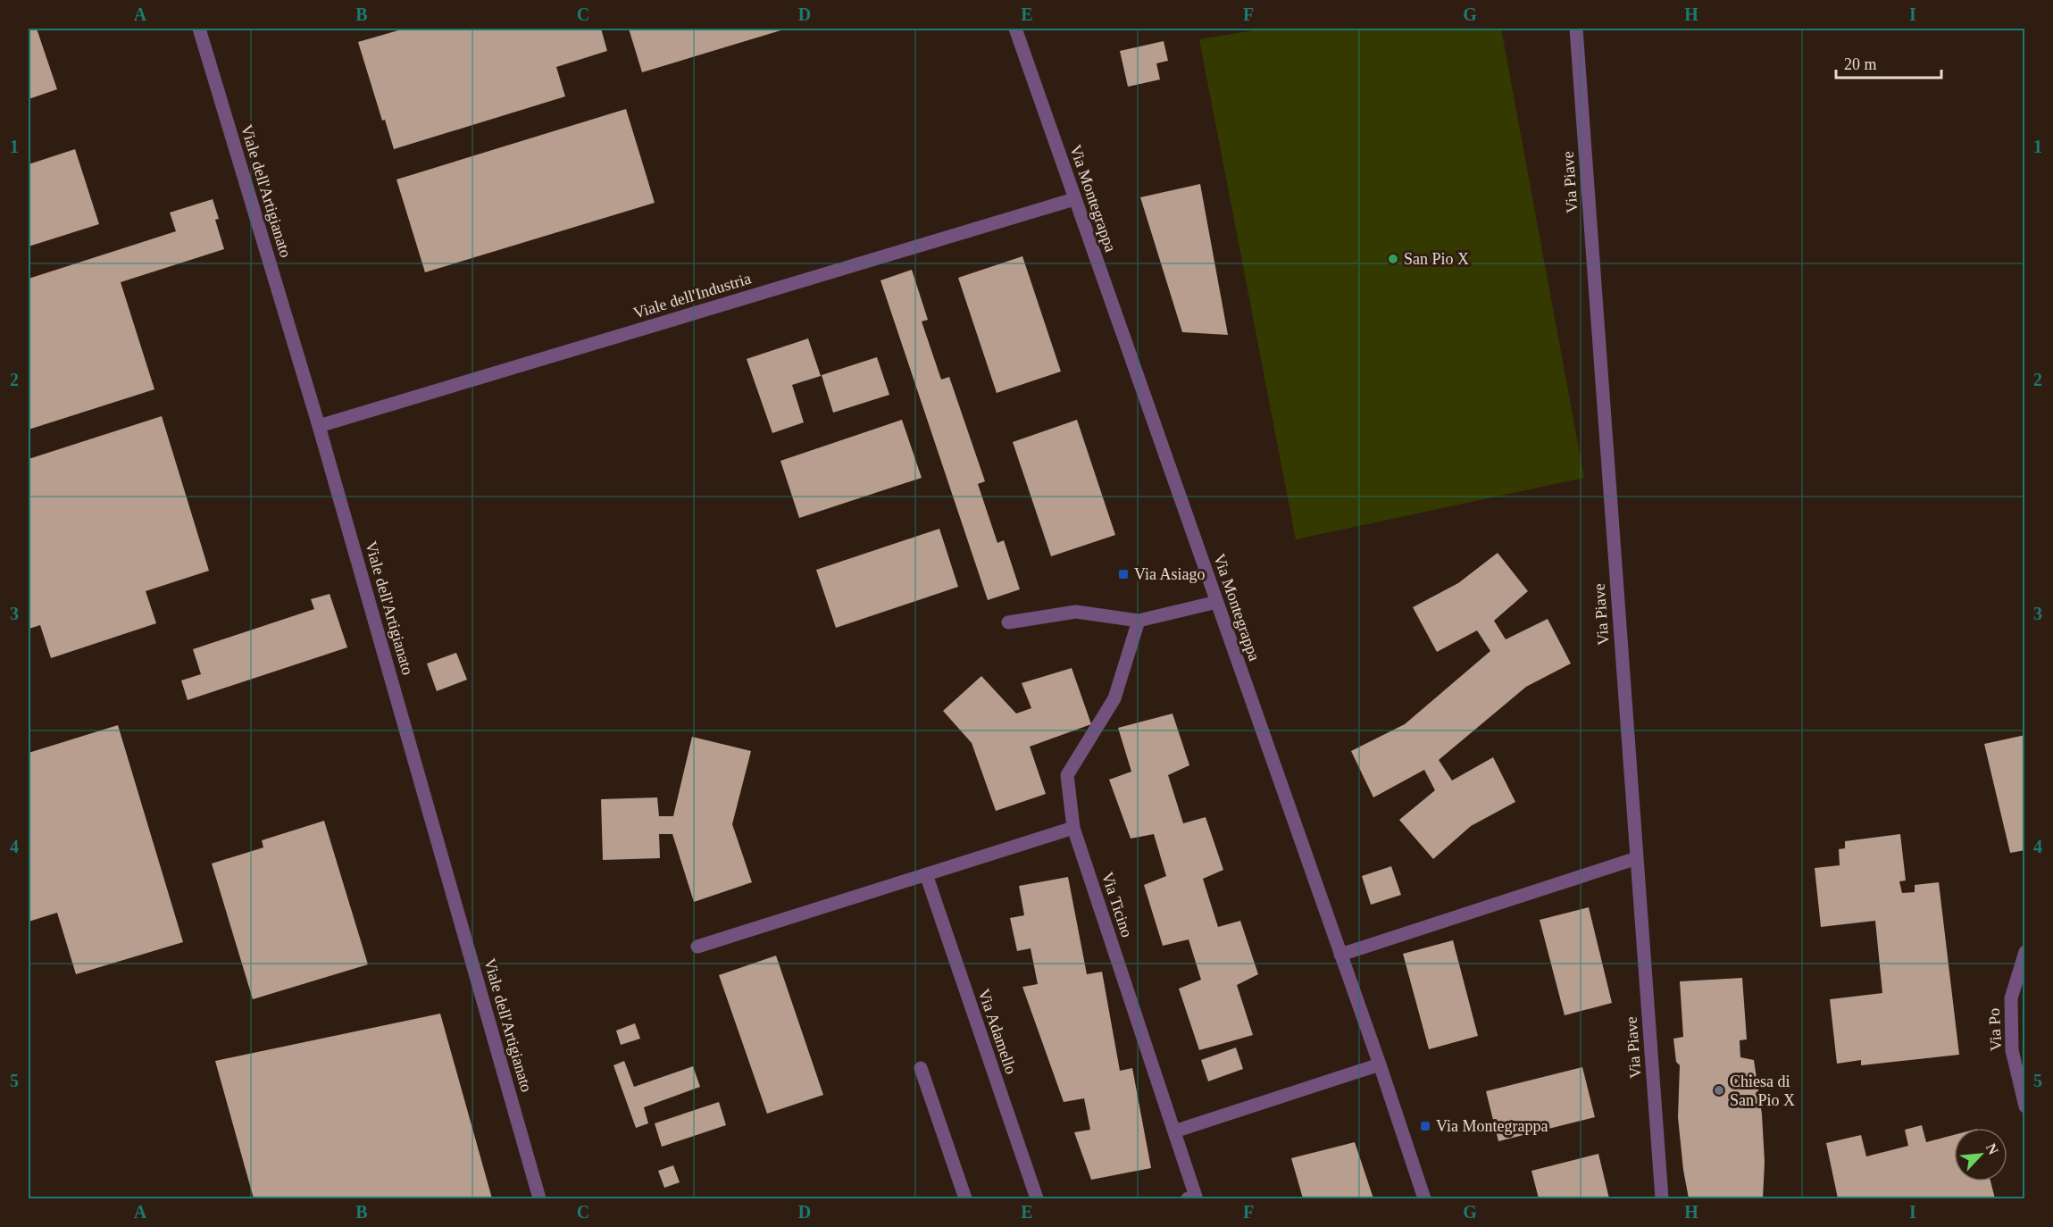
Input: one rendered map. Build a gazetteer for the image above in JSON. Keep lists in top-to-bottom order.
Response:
{
  "streets": {
    "street": [
      "Via Piave",
      "Viale dell'Artigianato",
      "Via Montegrappa",
      "Viale dell'Industria",
      "Via Ticino",
      "Via Po",
      "Via Adamello"
    ]
  },
  "crossings": [
    ["Viale dell'Artigianato", "Viale dell'Industria"],
    ["Via Montegrappa", "Viale dell'Industria"]
  ],
  "places": {
    "other": ["San Pio X", "Chiesa di San Pio X"],
    "transit": ["Via Asiago", "Via Montegrappa"]
  },
  "scale_bar": "20 m",
  "north": "top right",
  "grid": {
    "columns": [
      "A",
      "B",
      "C",
      "D",
      "E",
      "F",
      "G",
      "H",
      "I"
    ],
    "rows": [
      "1",
      "2",
      "3",
      "4",
      "5"
    ]
  }
}
